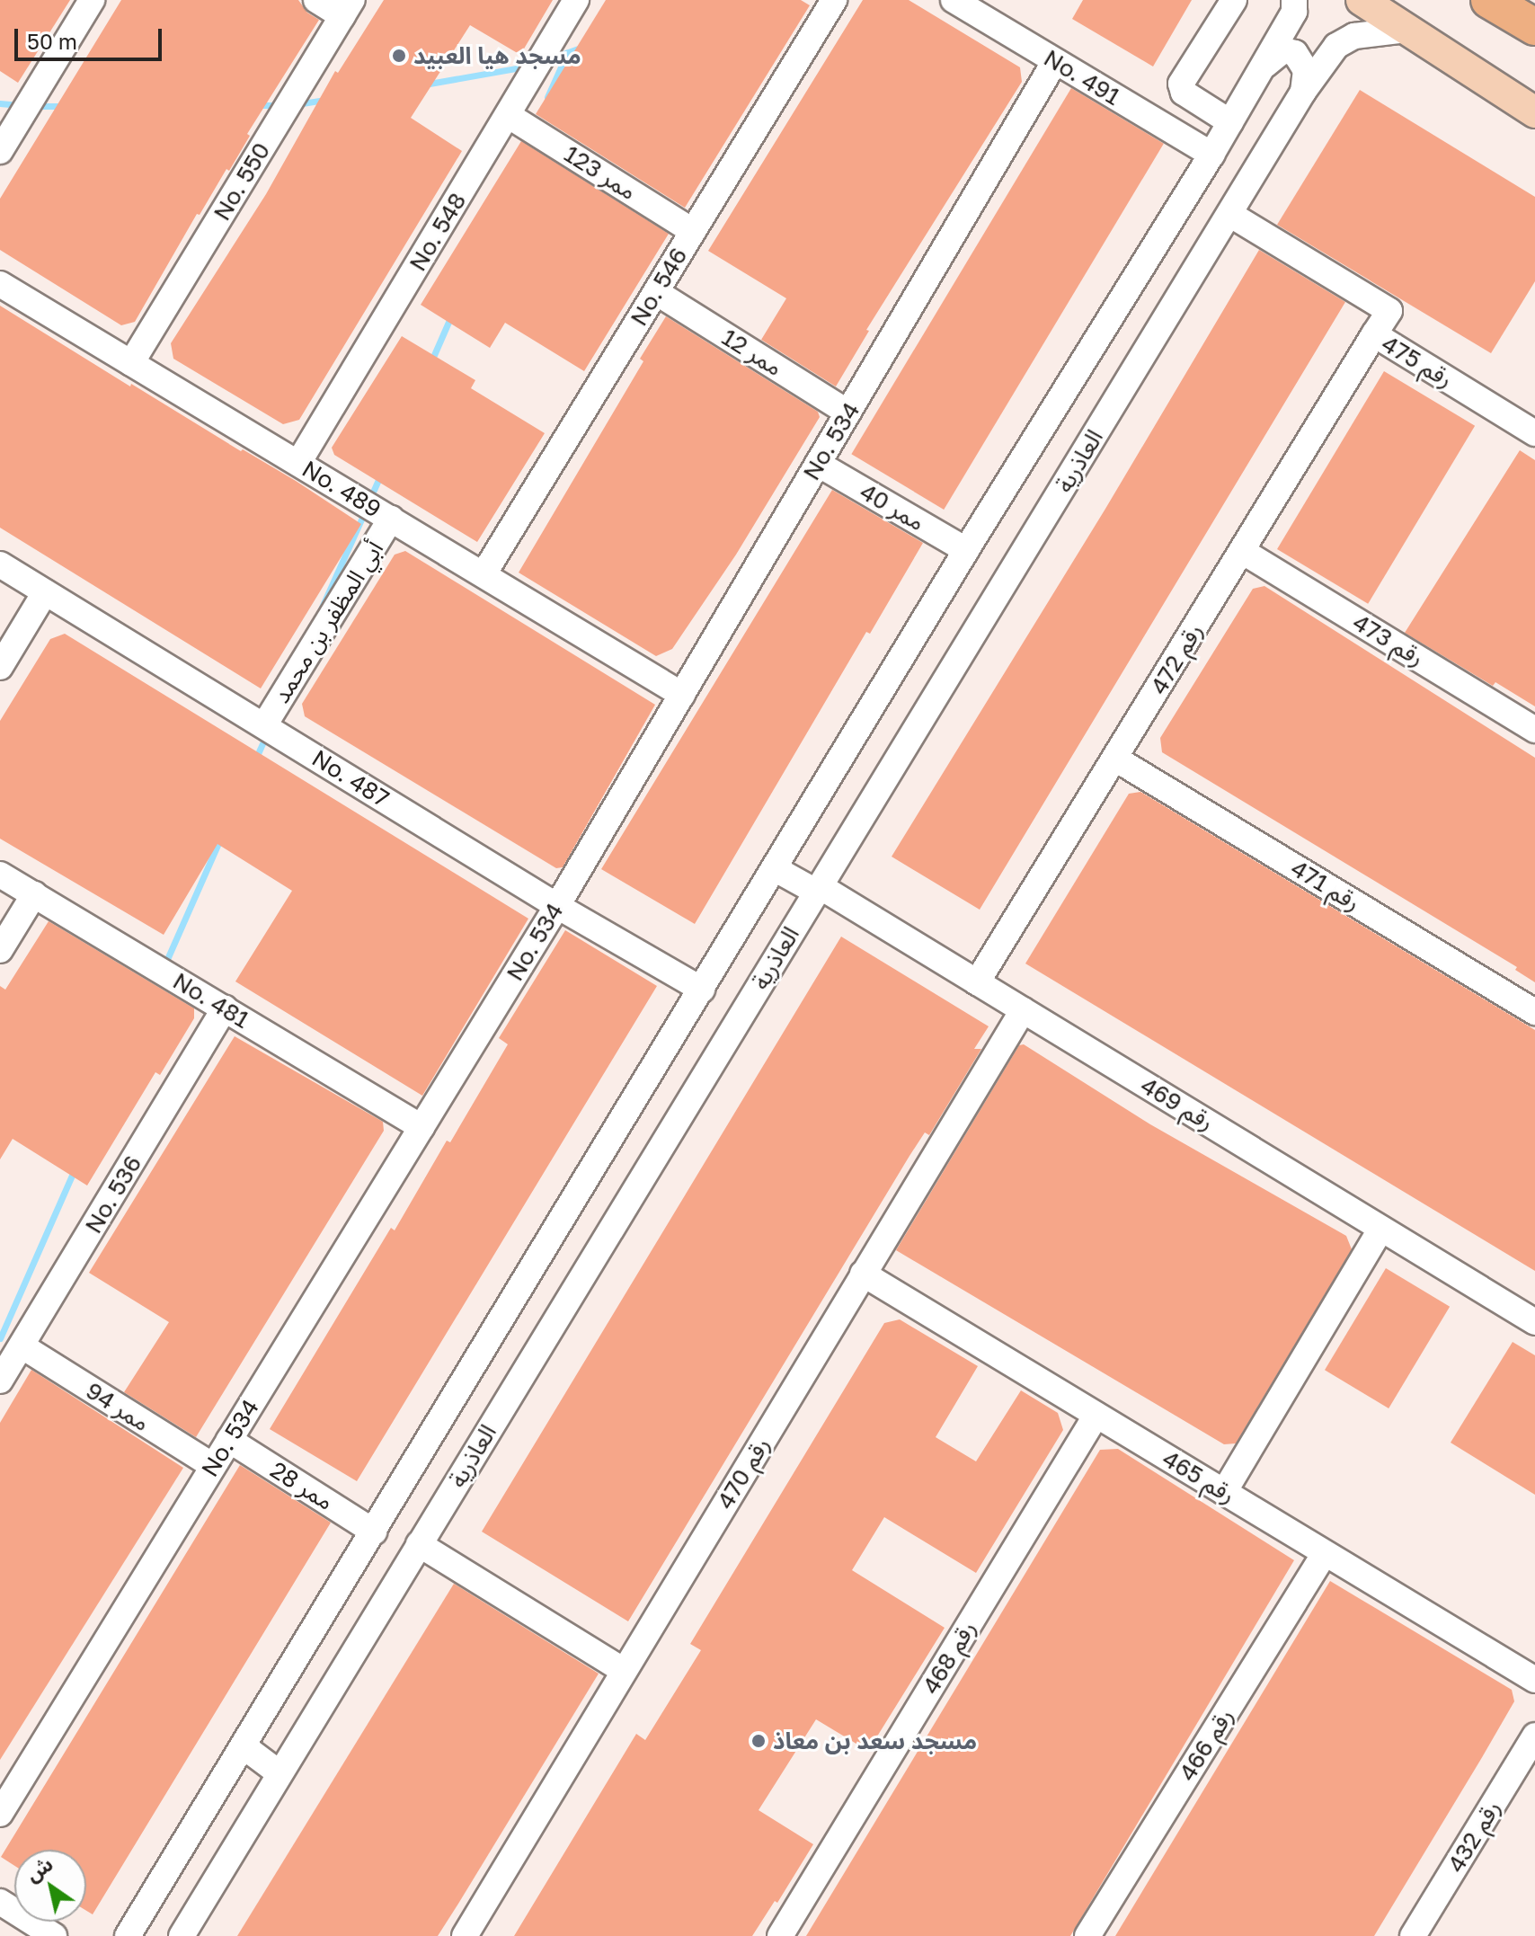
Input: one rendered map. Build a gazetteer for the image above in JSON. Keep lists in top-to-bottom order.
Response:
{
  "streets": {
    "street": [
      "No. 491",
      "ممر 123",
      "No. 550",
      "No. 548",
      "No. 546",
      "ممر 12",
      "رقم 475",
      "No. 534",
      "العاذرية",
      "No. 489",
      "ممر 40",
      "أبي المظفر بن محمد",
      "رقم 473",
      "رقم 472",
      "No. 487",
      "رقم 471",
      "No. 481",
      "رقم 469",
      "No. 536",
      "ممر 94",
      "رقم 470",
      "رقم 465",
      "ممر 28",
      "رقم 468",
      "رقم 466",
      "رقم 432"
    ]
  },
  "crossings": [
    ["No. 491", "No. 534"],
    ["No. 491", "العاذرية"],
    ["ممر 123", "No. 548"],
    ["ممر 123", "No. 546"],
    ["No. 550", "No. 489"],
    ["No. 548", "No. 489"],
    ["No. 546", "ممر 12"],
    ["No. 546", "No. 489"],
    ["ممر 12", "No. 534"],
    ["رقم 475", "العاذرية"],
    ["رقم 475", "رقم 472"],
    ["No. 534", "No. 489"],
    ["No. 534", "ممر 40"],
    ["No. 534", "No. 487"],
    ["No. 534", "No. 481"],
    ["No. 534", "ممر 94"],
    ["No. 534", "ممر 28"],
    ["العاذرية", "ممر 40"],
    ["العاذرية", "No. 487"],
    ["العاذرية", "رقم 469"],
    ["العاذرية", "ممر 28"],
    ["No. 489", "أبي المظفر بن محمد"],
    ["أبي المظفر بن محمد", "No. 487"],
    ["رقم 473", "رقم 472"],
    ["رقم 472", "رقم 471"],
    ["رقم 472", "رقم 469"],
    ["No. 481", "No. 536"],
    ["رقم 469", "رقم 470"],
    ["No. 536", "ممر 94"],
    ["رقم 470", "رقم 465"],
    ["رقم 465", "رقم 468"],
    ["رقم 465", "رقم 466"]
  ],
  "places": ["مسجد هيا العبيد", "مسجد سعد بن معاذ"],
  "scale_bar": "50 m",
  "north": "top left"
}
